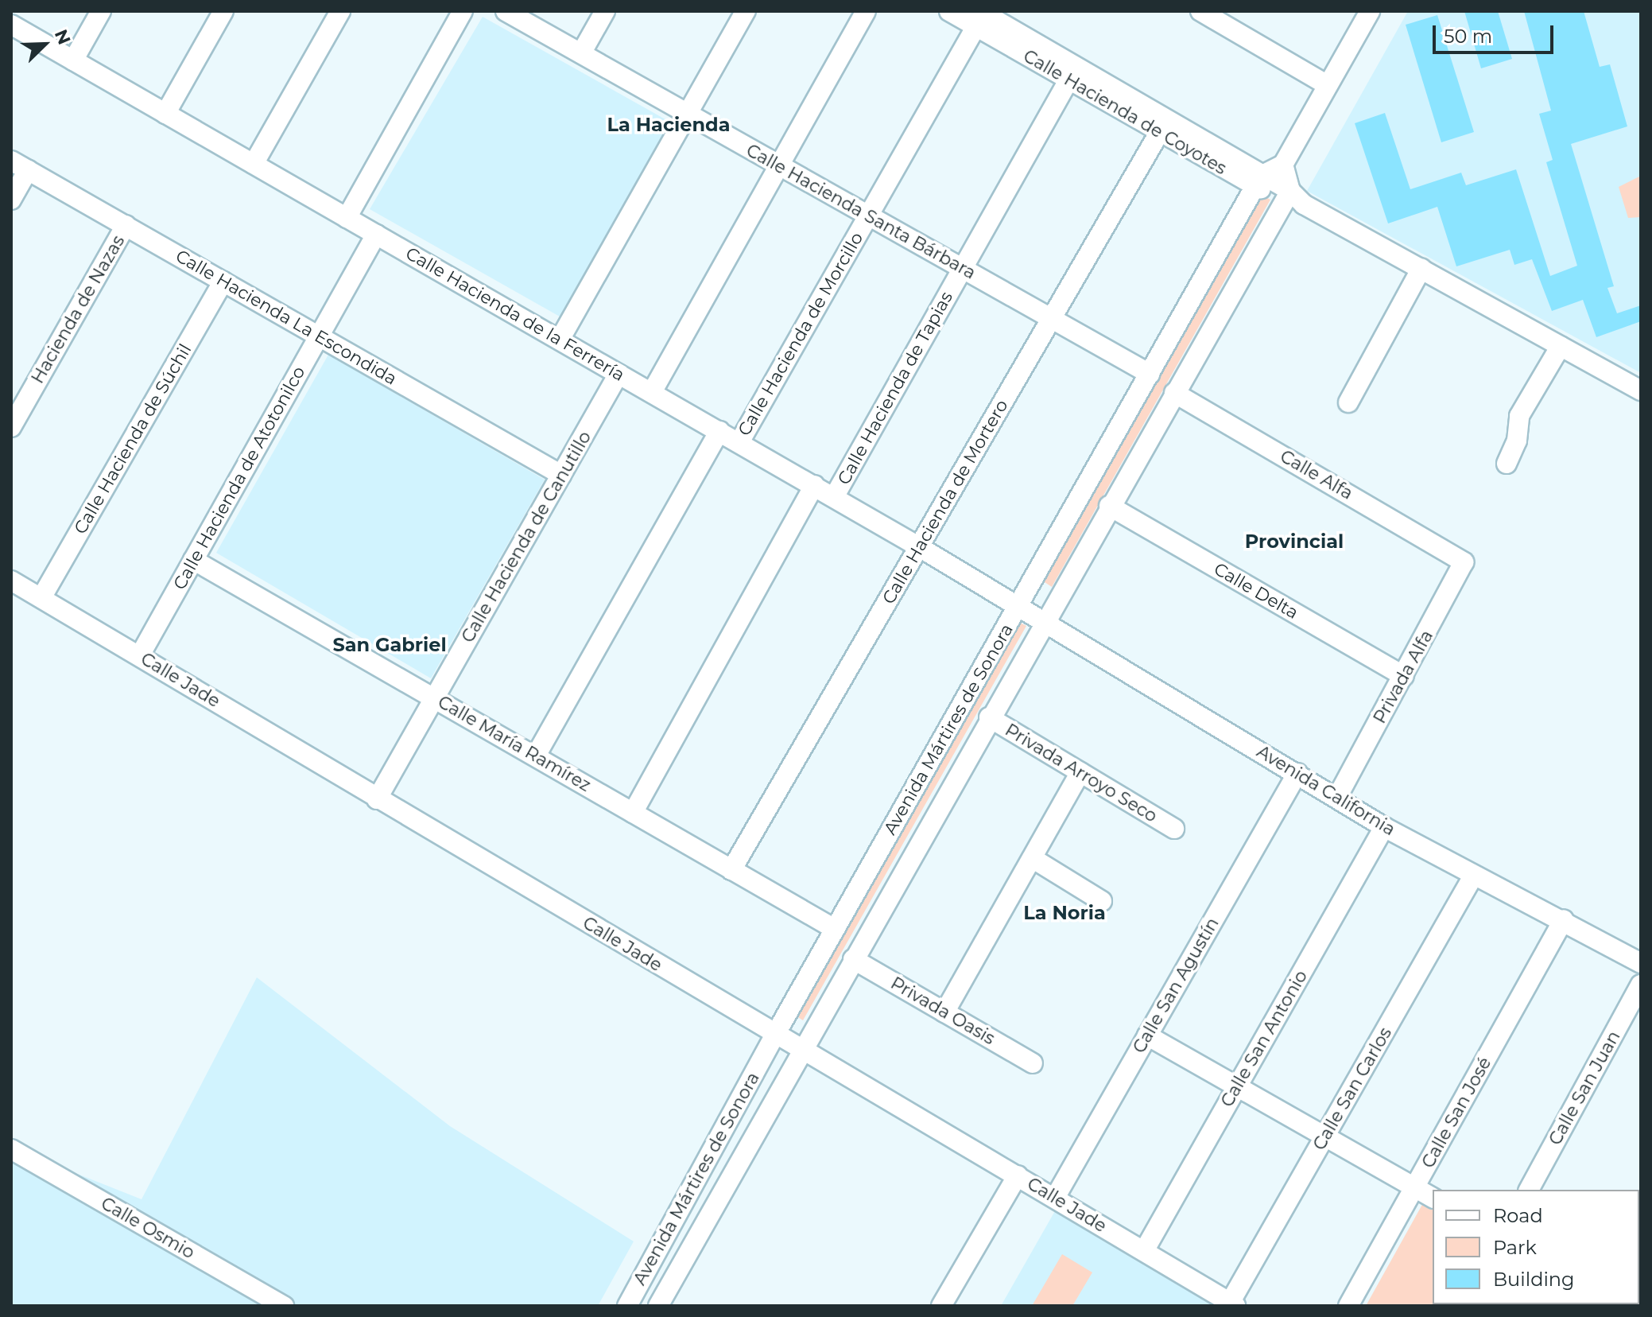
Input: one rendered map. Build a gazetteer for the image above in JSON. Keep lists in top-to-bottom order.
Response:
{
  "streets": {
    "street": [
      "Calle Hacienda de Coyotes",
      "Calle Hacienda Santa Bárbara",
      "Hacienda de Nazas",
      "Calle Hacienda de la Ferrería",
      "Calle Hacienda La Escondida",
      "Calle Hacienda de Morcillo",
      "Calle Hacienda de Tapias",
      "Calle Hacienda de Súchil",
      "Calle Alfa",
      "Calle Hacienda de Atotonilco",
      "Calle Hacienda de Mortero",
      "Calle Hacienda de Canutillo",
      "Calle Delta",
      "Privada Alfa",
      "Calle Jade",
      "Avenida Mártires de Sonora",
      "Calle María Ramírez",
      "Privada Arroyo Seco",
      "Avenida California",
      "Calle San Agustín",
      "Privada Oasis",
      "Calle San Antonio",
      "Calle San Juan",
      "Calle San Carlos",
      "Calle San José",
      "Calle Osmio"
    ]
  },
  "crossings": [
    ["Calle Hacienda de Coyotes", "Calle Hacienda de Morcillo"],
    ["Calle Hacienda de Coyotes", "Calle Hacienda de Tapias"],
    ["Calle Hacienda de Coyotes", "Calle Hacienda de Mortero"],
    ["Calle Hacienda de Coyotes", "Avenida Mártires de Sonora"],
    ["Calle Hacienda Santa Bárbara", "Calle Hacienda de Morcillo"],
    ["Calle Hacienda Santa Bárbara", "Calle Hacienda de Tapias"],
    ["Calle Hacienda Santa Bárbara", "Calle Hacienda de Mortero"],
    ["Calle Hacienda Santa Bárbara", "Avenida Mártires de Sonora"],
    ["Hacienda de Nazas", "Calle Hacienda La Escondida"],
    ["Calle Hacienda de la Ferrería", "Calle Hacienda de Morcillo"],
    ["Calle Hacienda de la Ferrería", "Calle Hacienda de Tapias"],
    ["Calle Hacienda de la Ferrería", "Calle Hacienda de Atotonilco"],
    ["Calle Hacienda de la Ferrería", "Calle Hacienda de Mortero"],
    ["Calle Hacienda de la Ferrería", "Calle Hacienda de Canutillo"],
    ["Calle Hacienda de la Ferrería", "Avenida Mártires de Sonora"],
    ["Calle Hacienda de la Ferrería", "Avenida California"],
    ["Calle Hacienda La Escondida", "Calle Hacienda de Súchil"],
    ["Calle Hacienda La Escondida", "Calle Hacienda de Atotonilco"],
    ["Calle Hacienda La Escondida", "Calle Hacienda de Canutillo"],
    ["Calle Hacienda de Morcillo", "Calle María Ramírez"],
    ["Calle Hacienda de Tapias", "Calle María Ramírez"],
    ["Calle Hacienda de Súchil", "Calle Jade"],
    ["Calle Alfa", "Privada Alfa"],
    ["Calle Alfa", "Avenida Mártires de Sonora"],
    ["Calle Hacienda de Atotonilco", "Calle Jade"],
    ["Calle Hacienda de Atotonilco", "Calle María Ramírez"],
    ["Calle Hacienda de Mortero", "Calle María Ramírez"],
    ["Calle Hacienda de Canutillo", "Calle Jade"],
    ["Calle Hacienda de Canutillo", "Calle María Ramírez"],
    ["Calle Delta", "Privada Alfa"],
    ["Calle Delta", "Avenida Mártires de Sonora"],
    ["Privada Alfa", "Avenida California"],
    ["Calle Jade", "Avenida Mártires de Sonora"],
    ["Calle Jade", "Calle San Agustín"],
    ["Calle Jade", "Calle San Antonio"],
    ["Calle Jade", "Calle San Carlos"],
    ["Avenida Mártires de Sonora", "Calle María Ramírez"],
    ["Avenida Mártires de Sonora", "Privada Arroyo Seco"],
    ["Avenida Mártires de Sonora", "Avenida California"],
    ["Avenida Mártires de Sonora", "Privada Oasis"],
    ["Avenida California", "Calle San Agustín"],
    ["Avenida California", "Calle San Antonio"],
    ["Avenida California", "Calle San Carlos"],
    ["Avenida California", "Calle San José"]
  ],
  "districts": [
    "La Hacienda",
    "Provincial",
    "San Gabriel",
    "La Noria"
  ],
  "legend": ["Road", "Park", "Building"],
  "scale_bar": "50 m",
  "north": "top right"
}
